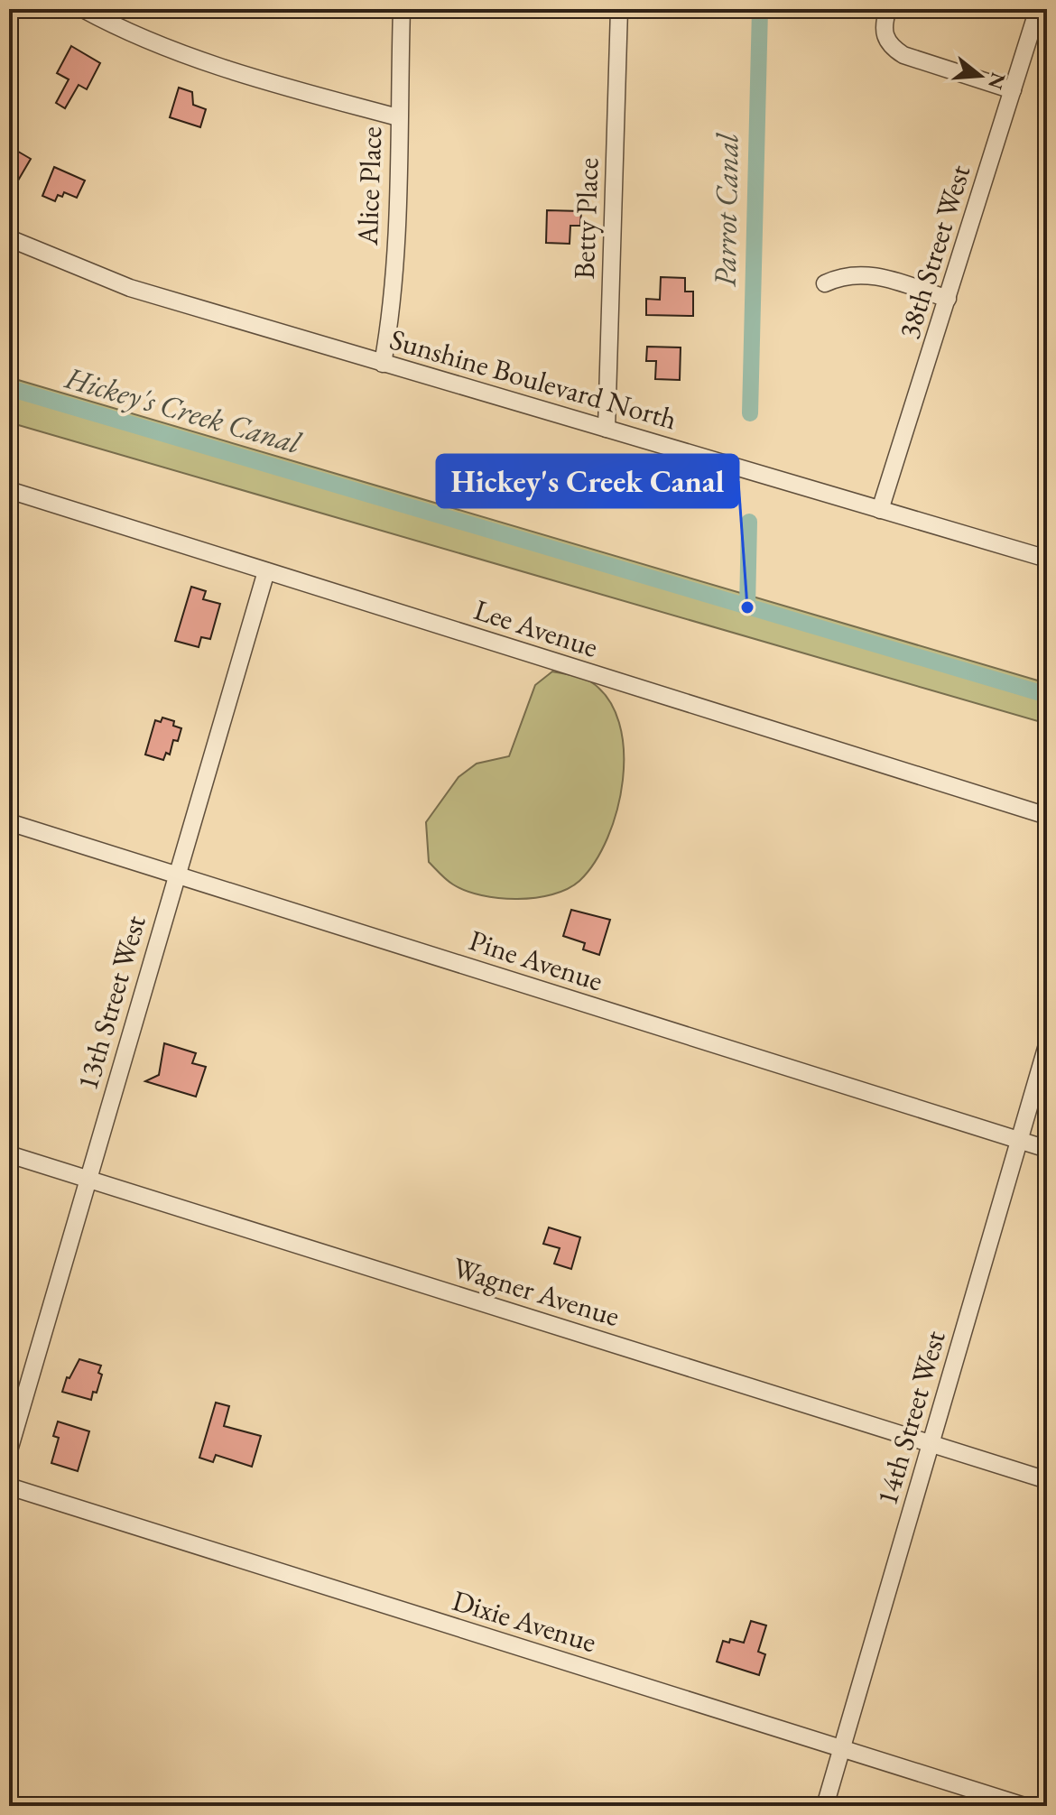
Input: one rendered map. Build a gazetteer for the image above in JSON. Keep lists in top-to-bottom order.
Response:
{
  "streets": {
    "street": [
      "Alice Place",
      "Betty Place",
      "38th Street West",
      "Sunshine Boulevard North",
      "Lee Avenue",
      "Pine Avenue",
      "13th Street West",
      "Wagner Avenue",
      "14th Street West",
      "Dixie Avenue"
    ]
  },
  "crossings": [
    ["Alice Place", "Sunshine Boulevard North"],
    ["Betty Place", "Sunshine Boulevard North"],
    ["38th Street West", "Sunshine Boulevard North"],
    ["Lee Avenue", "13th Street West"],
    ["Pine Avenue", "13th Street West"],
    ["Pine Avenue", "14th Street West"],
    ["13th Street West", "Wagner Avenue"],
    ["Wagner Avenue", "14th Street West"],
    ["14th Street West", "Dixie Avenue"]
  ],
  "water": ["Parrot Canal", "Hickey's Creek Canal"],
  "places": ["Hickey's Creek Canal"],
  "north": "right"
}
